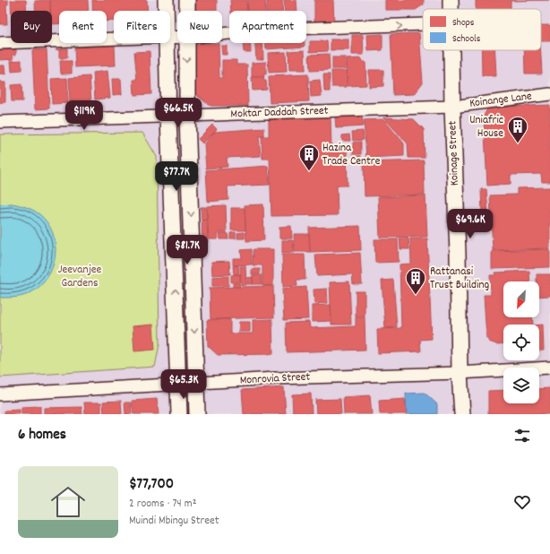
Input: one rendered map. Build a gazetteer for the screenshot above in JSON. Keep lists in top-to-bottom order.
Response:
{
  "streets": {
    "street": [
      "Koinange Lane",
      "Moktar Daddah Street",
      "Koinage Street",
      "Monrovia Street"
    ]
  },
  "crossings": [
    ["Koinange Lane", "Moktar Daddah Street"],
    ["Koinange Lane", "Koinage Street"],
    ["Moktar Daddah Street", "Koinage Street"],
    ["Koinage Street", "Monrovia Street"]
  ],
  "parks": ["Jeevanjee Gardens"],
  "places": {
    "building": ["Uniafric House", "Hazina Trade Centre", "Rattanasi Trust Building"]
  },
  "legend": ["Shops", "Schools"],
  "north": "bottom left",
  "page": {
    "chip": [
      "Buy",
      "Rent",
      "Filters",
      "New",
      "Apartment"
    ],
    "price": [
      "$66.5K",
      "$119K",
      "$77.7K",
      "$69.6K",
      "$81.7K",
      "$65.3K"
    ],
    "heading": "6 homes",
    "list": [
      {
        "name": "$77,700",
        "note": "2 rooms · 74 m² · Muindi Mbingu Street"
      }
    ]
  }
}
